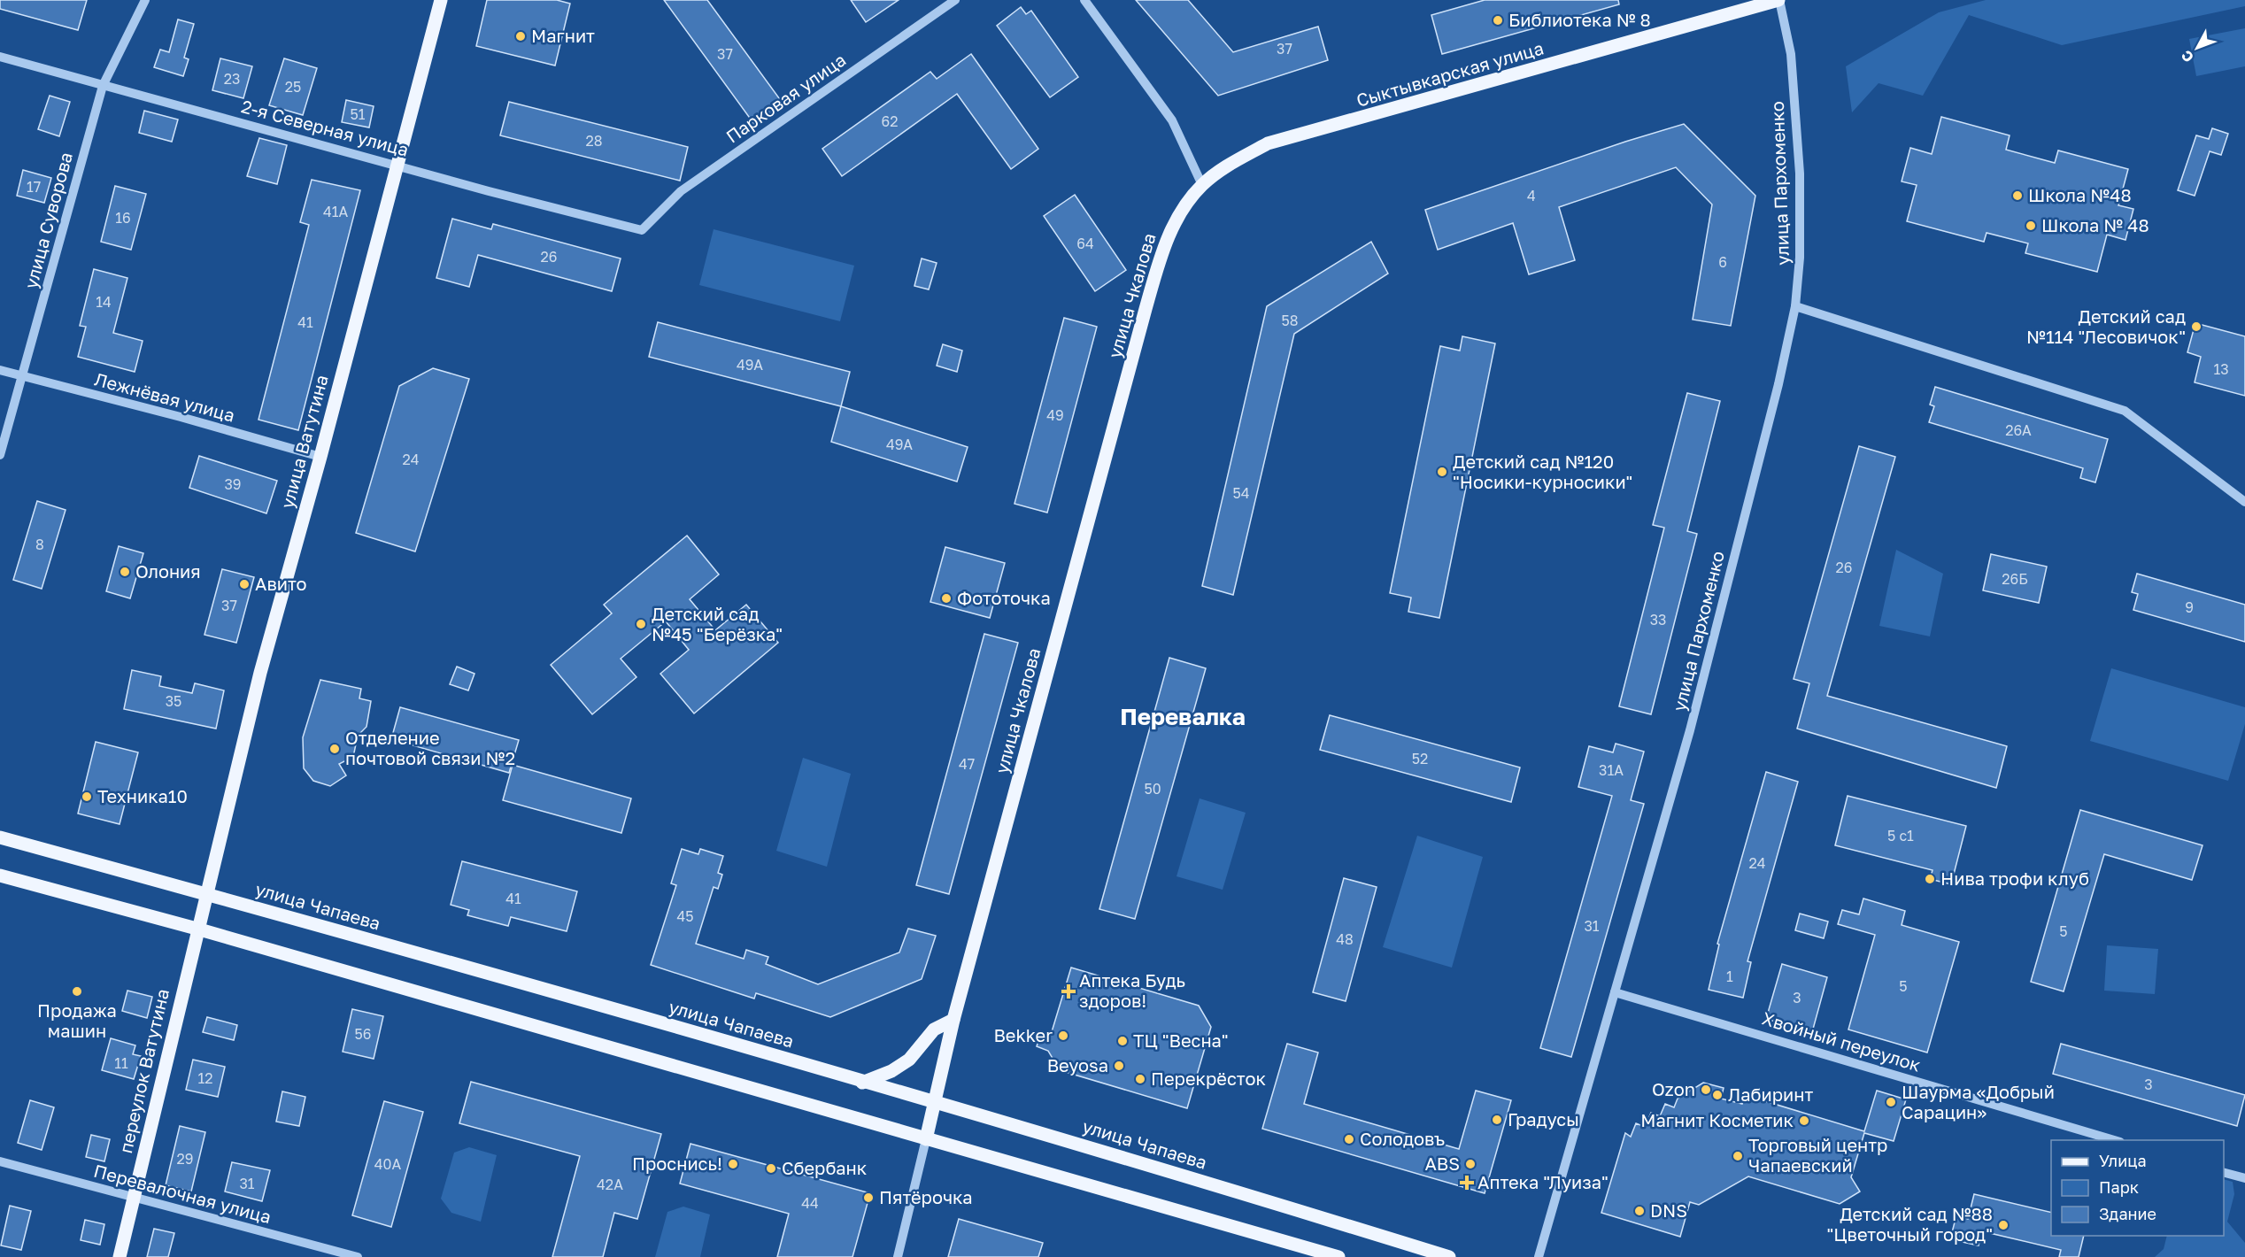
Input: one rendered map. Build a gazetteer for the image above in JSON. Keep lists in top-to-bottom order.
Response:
{
  "streets": {
    "main road": [
      "Сыктывкарская улица",
      "улица Чкалова",
      "улица Ватутина",
      "улица Чапаева",
      "переулок Ватутина"
    ],
    "street": [
      "Парковая улица",
      "2-я Северная улица",
      "улица Пархоменко",
      "улица Суворова",
      "Лежнёвая улица",
      "Хвойный переулок",
      "Перевалочная улица"
    ]
  },
  "crossings": [
    ["Сыктывкарская улица", "улица Пархоменко"],
    ["Сыктывкарская улица", "улица Чкалова"],
    ["Парковая улица", "2-я Северная улица"],
    ["2-я Северная улица", "улица Суворова"],
    ["2-я Северная улица", "улица Ватутина"],
    ["улица Пархоменко", "Хвойный переулок"],
    ["улица Суворова", "Лежнёвая улица"],
    ["улица Чкалова", "улица Чапаева"],
    ["Лежнёвая улица", "улица Ватутина"],
    ["улица Ватутина", "улица Чапаева"],
    ["улица Ватутина", "переулок Ватутина"],
    ["улица Чапаева", "переулок Ватутина"],
    ["переулок Ватутина", "Перевалочная улица"]
  ],
  "districts": ["Перевалка"],
  "places": {
    "other": [
      "Библиотека № 8",
      "Магнит",
      "Школа №48",
      "Школа № 48",
      "Детский сад №114 \"Лесовичок\"",
      "Детский сад №120 \"Носики-курносики\"",
      "Олония",
      "Авито",
      "Фототочка",
      "Детский сад №45 \"Берёзка\"",
      "Отделение почтовой связи №2",
      "Техника10",
      "Нива трофи клуб",
      "Продажа машин",
      "Bekker",
      "ТЦ \"Весна\"",
      "Beyosa",
      "Перекрёсток",
      "Ozon",
      "Лабиринт",
      "Шаурма «Добрый Сарацин»",
      "Градусы",
      "Магнит Косметик",
      "Солодовъ",
      "Торговый центр Чапаевский",
      "Проснись!",
      "ABS",
      "Сбербанк",
      "Пятёрочка",
      "DNS",
      "Детский сад №88 \"Цветочный город\""
    ],
    "health": ["Аптека Будь здоров!", "Аптека \"Луиза\""]
  },
  "house_numbers": [
    "37",
    "37",
    "23",
    "25",
    "51",
    "62",
    "28",
    "17",
    "4",
    "41А",
    "16",
    "64",
    "26",
    "6",
    "14",
    "58",
    "41",
    "49А",
    "13",
    "49",
    "26А",
    "49А",
    "24",
    "39",
    "54",
    "8",
    "26",
    "26Б",
    "37",
    "9",
    "33",
    "35",
    "52",
    "47",
    "31А",
    "50",
    "5 с1",
    "24",
    "41",
    "45",
    "31",
    "5",
    "48",
    "1",
    "5",
    "3",
    "56",
    "11",
    "12",
    "3",
    "29",
    "40А",
    "31",
    "42А",
    "44"
  ],
  "legend": ["Улица", "Парк", "Здание"],
  "north": "bottom left"
}
